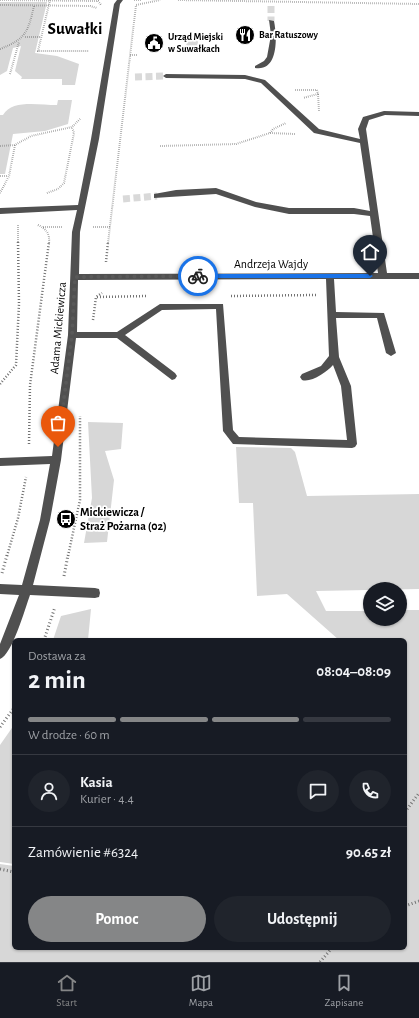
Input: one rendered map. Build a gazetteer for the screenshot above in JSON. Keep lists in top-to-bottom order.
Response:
{
  "streets": {
    "street": ["Andrzeja Wajdy", "Adama Mickiewicza"]
  },
  "crossings": [
    ["Andrzeja Wajdy", "Adama Mickiewicza"]
  ],
  "districts": ["Suwałki"],
  "places": {
    "restaurant": ["Bar Ratuszowy"],
    "public building": ["Urząd Miejski w Suwałkach"],
    "bus stop": ["Mickiewicza / Straż Pożarna (02)"]
  },
  "page": {
    "heading": ["2 min", "Dostawa za", "08:04–08:09"],
    "panel": [
      "Kasia",
      "Kurier · 4.4",
      "Zamówienie #6324",
      "90.65 zł"
    ],
    "bar": "W drodze · 60 m",
    "buttons": ["Pomoc", "Udostępnij"],
    "tabs": ["Start", "Mapa", "Zapisane"]
  }
}
